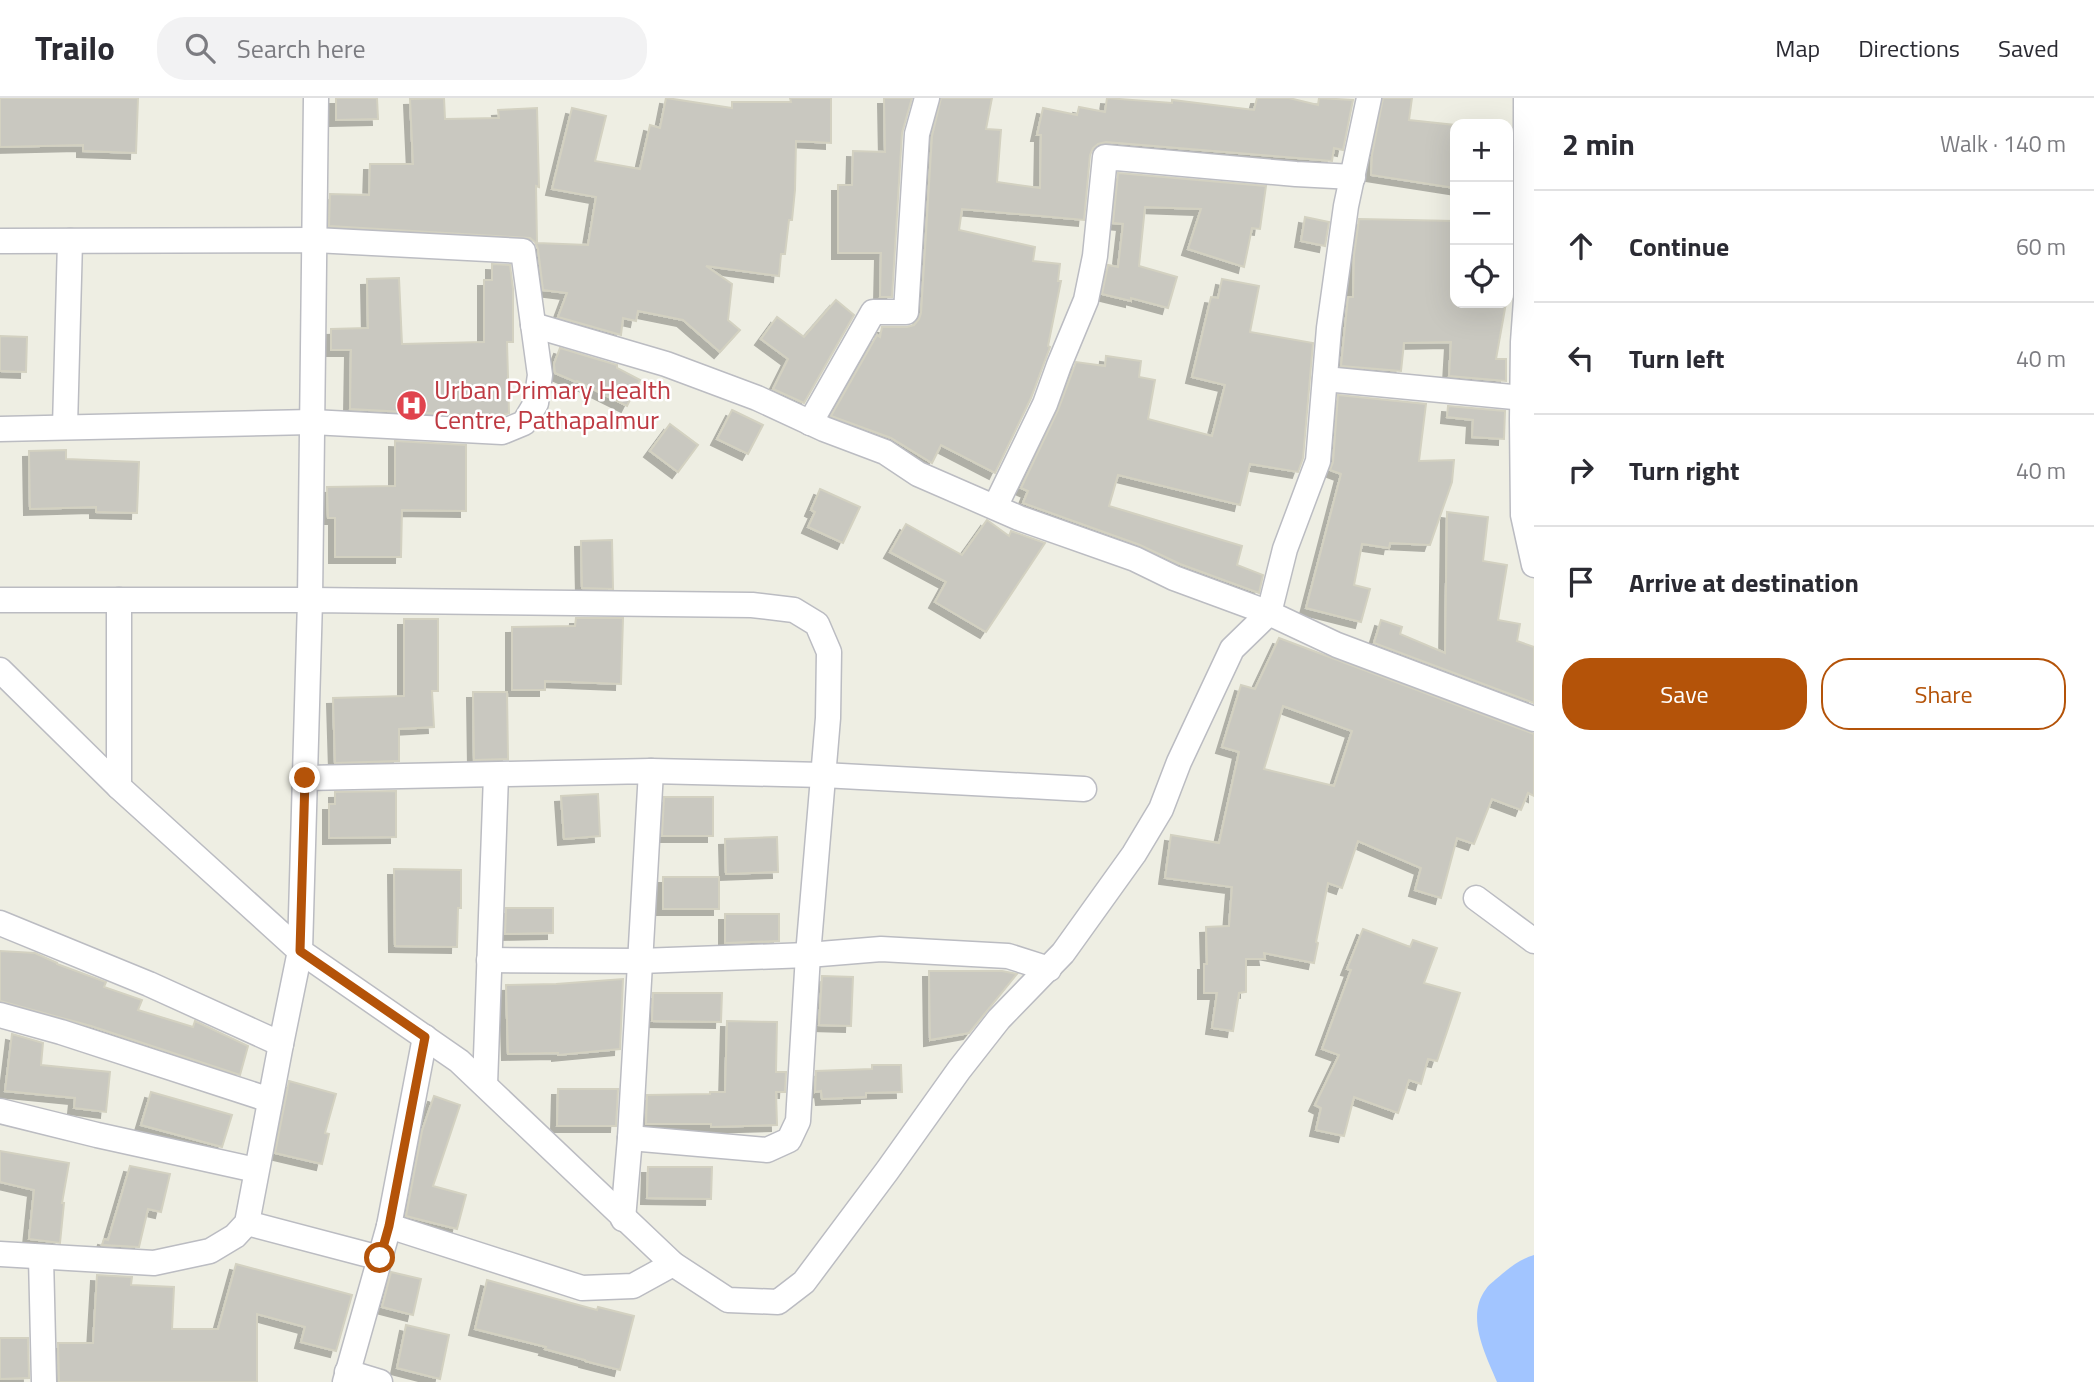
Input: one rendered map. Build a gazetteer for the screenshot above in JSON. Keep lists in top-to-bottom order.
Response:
{
  "places": {
    "hospital": ["Urban Primary Health Centre, Pathapalmur"]
  },
  "page": {
    "header": "Trailo",
    "search": "Search here",
    "nav": ["Map", "Directions", "Saved"],
    "heading": ["2 min", "Walk · 140 m"],
    "map_buttons": ["+", "−"],
    "list": [
      ["Continue", "60 m"],
      ["Turn left", "40 m"],
      ["Turn right", "40 m"],
      "Arrive at destination"
    ],
    "buttons": ["Save", "Share"]
  }
}
